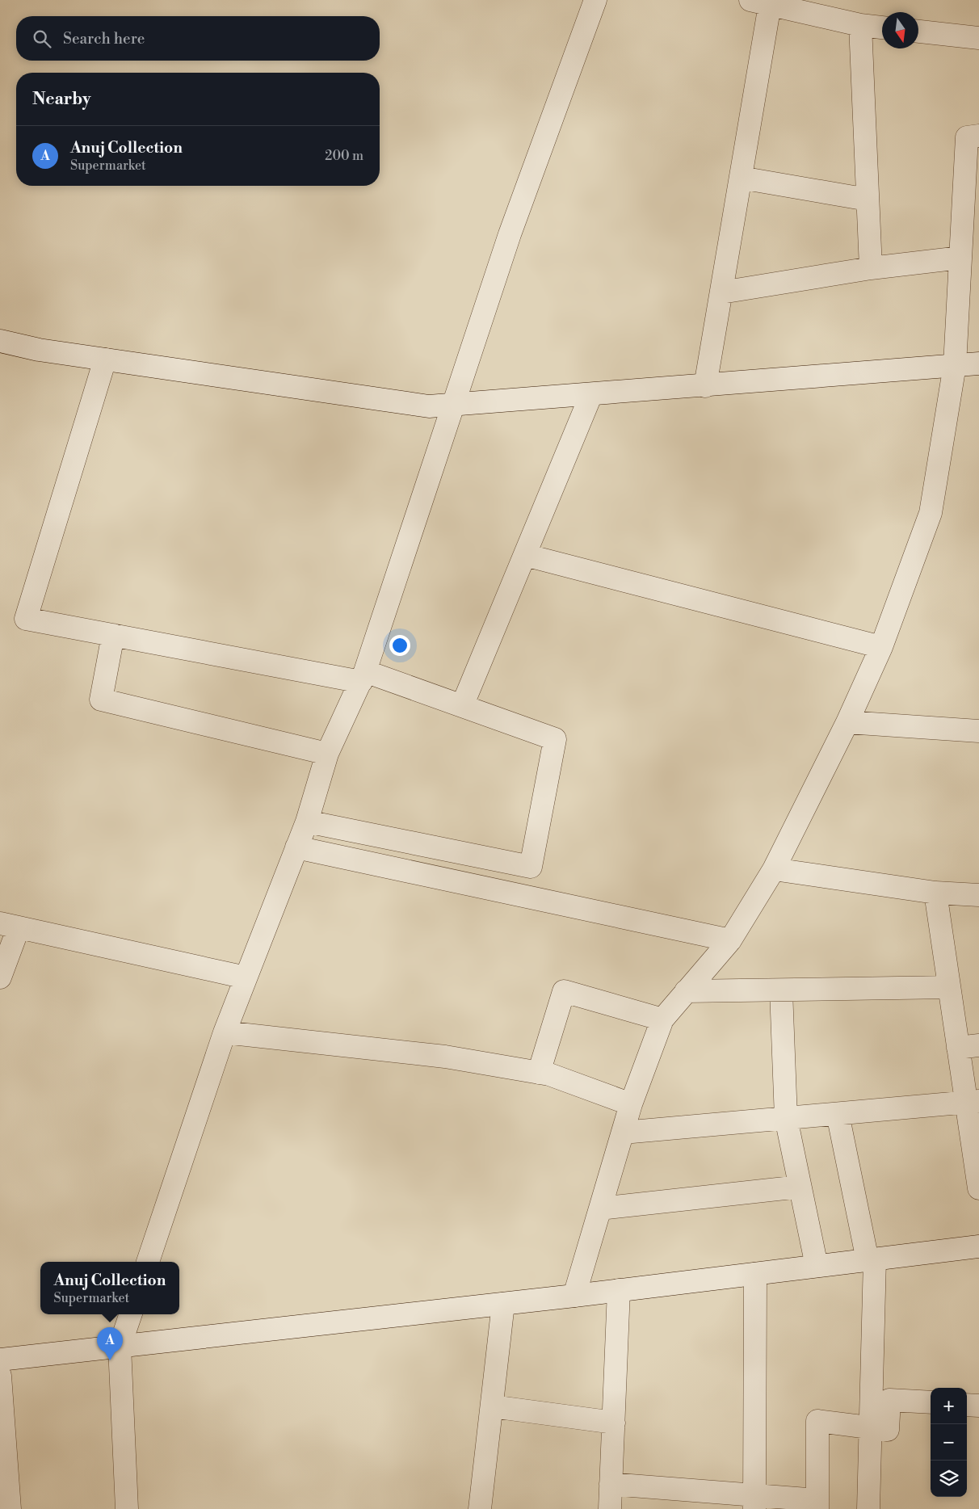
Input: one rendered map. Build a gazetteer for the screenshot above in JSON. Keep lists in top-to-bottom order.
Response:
{
  "north": "bottom",
  "page": {
    "search": "Search here",
    "heading": "Nearby",
    "list": [
      {
        "mark": "A",
        "name": "Anuj Collection",
        "note": "Supermarket",
        "value": "200 m"
      }
    ],
    "popup": ["Anuj Collection", "Supermarket"],
    "pins": "A",
    "map_buttons": ["+", "−"]
  }
}
